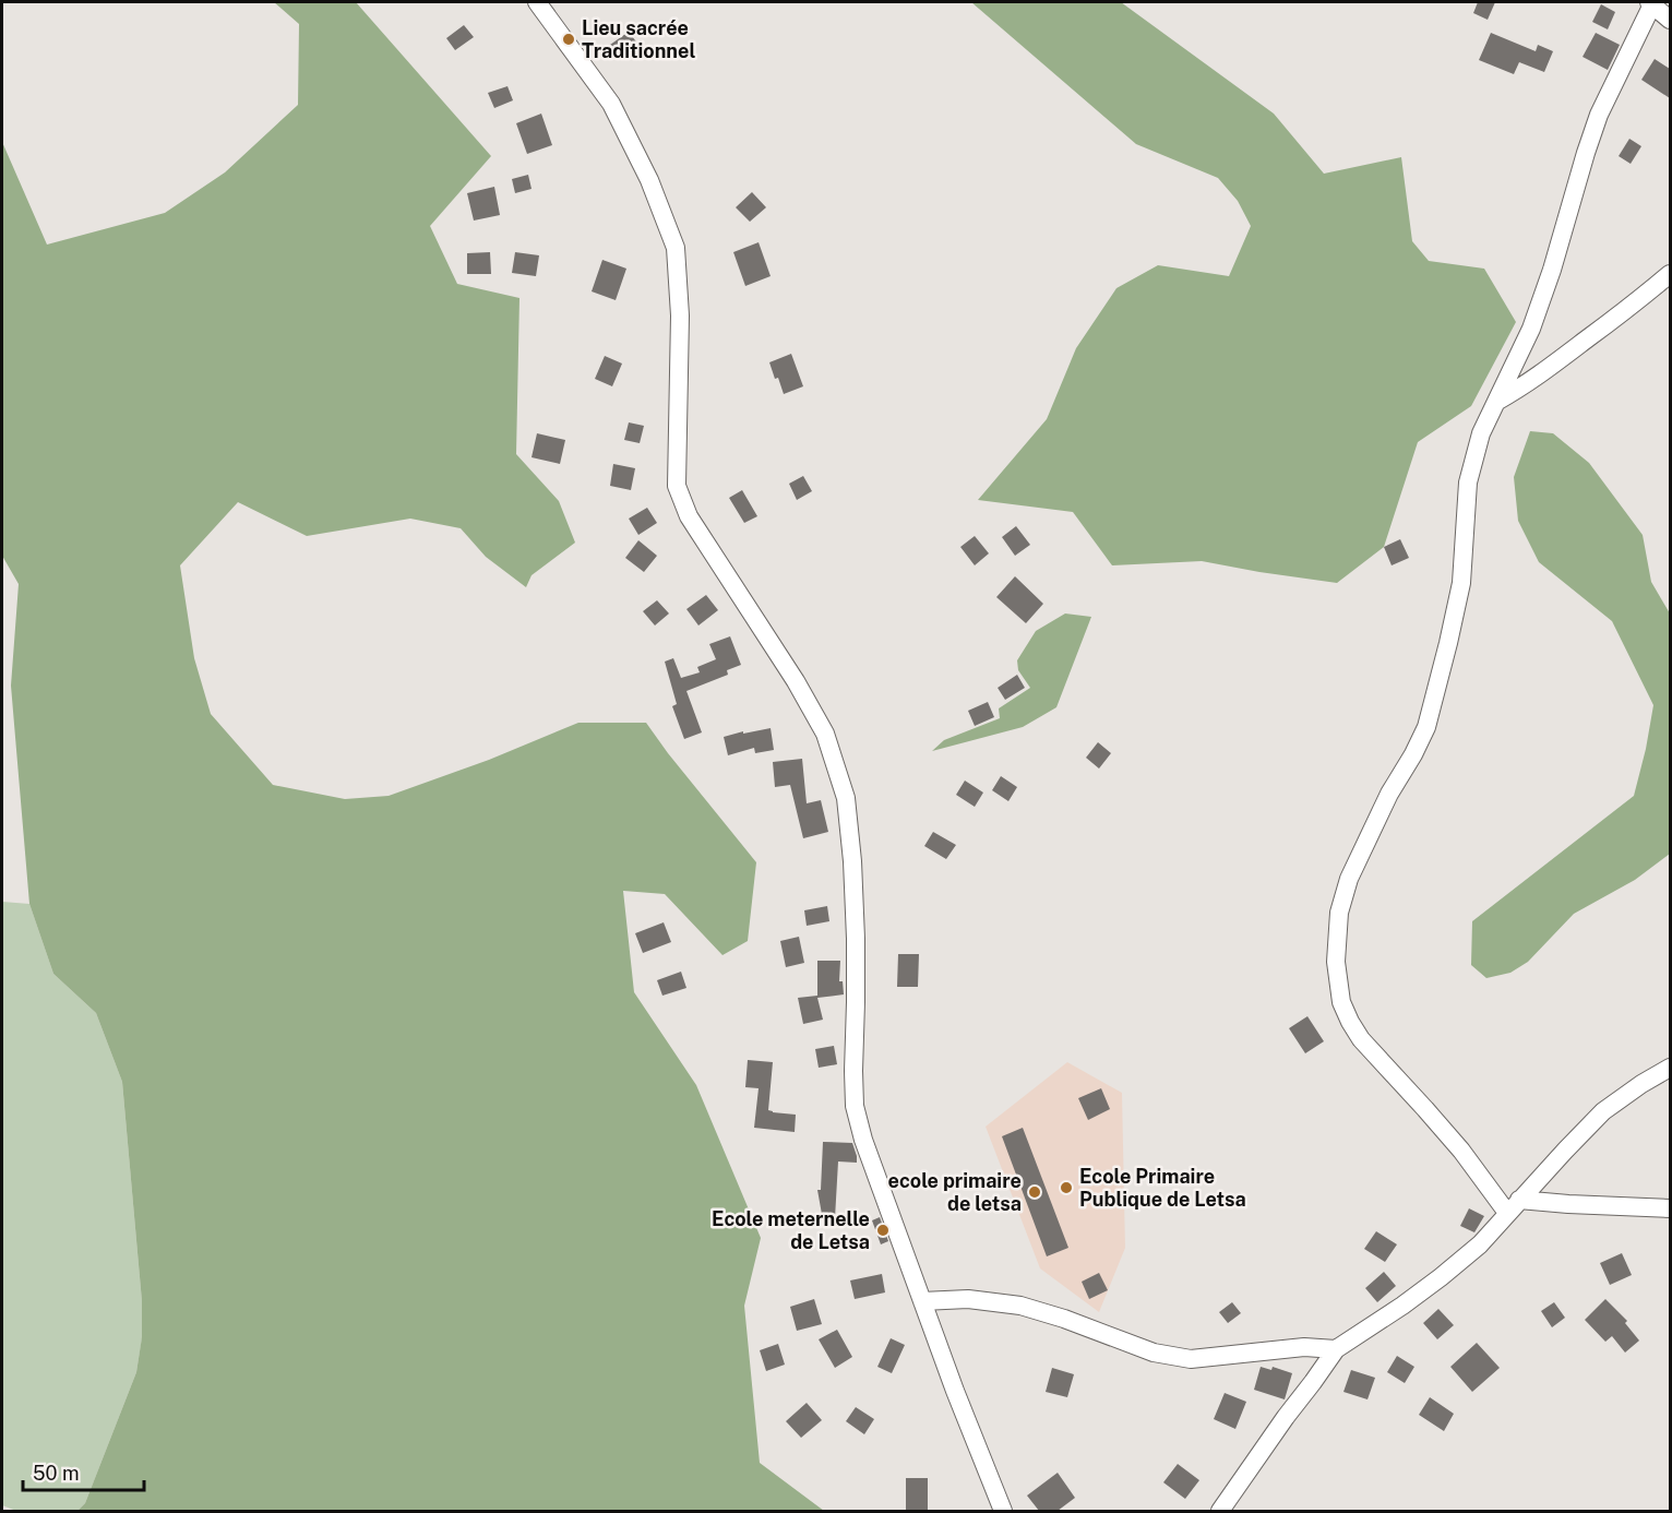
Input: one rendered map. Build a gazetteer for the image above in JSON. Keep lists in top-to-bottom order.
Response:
{
  "places": [
    "Lieu sacrée Traditionnel",
    "Ecole Primaire Publique de Letsa",
    "ecole primaire de letsa",
    "Ecole meternelle de Letsa"
  ],
  "scale_bar": "50 m"
}
